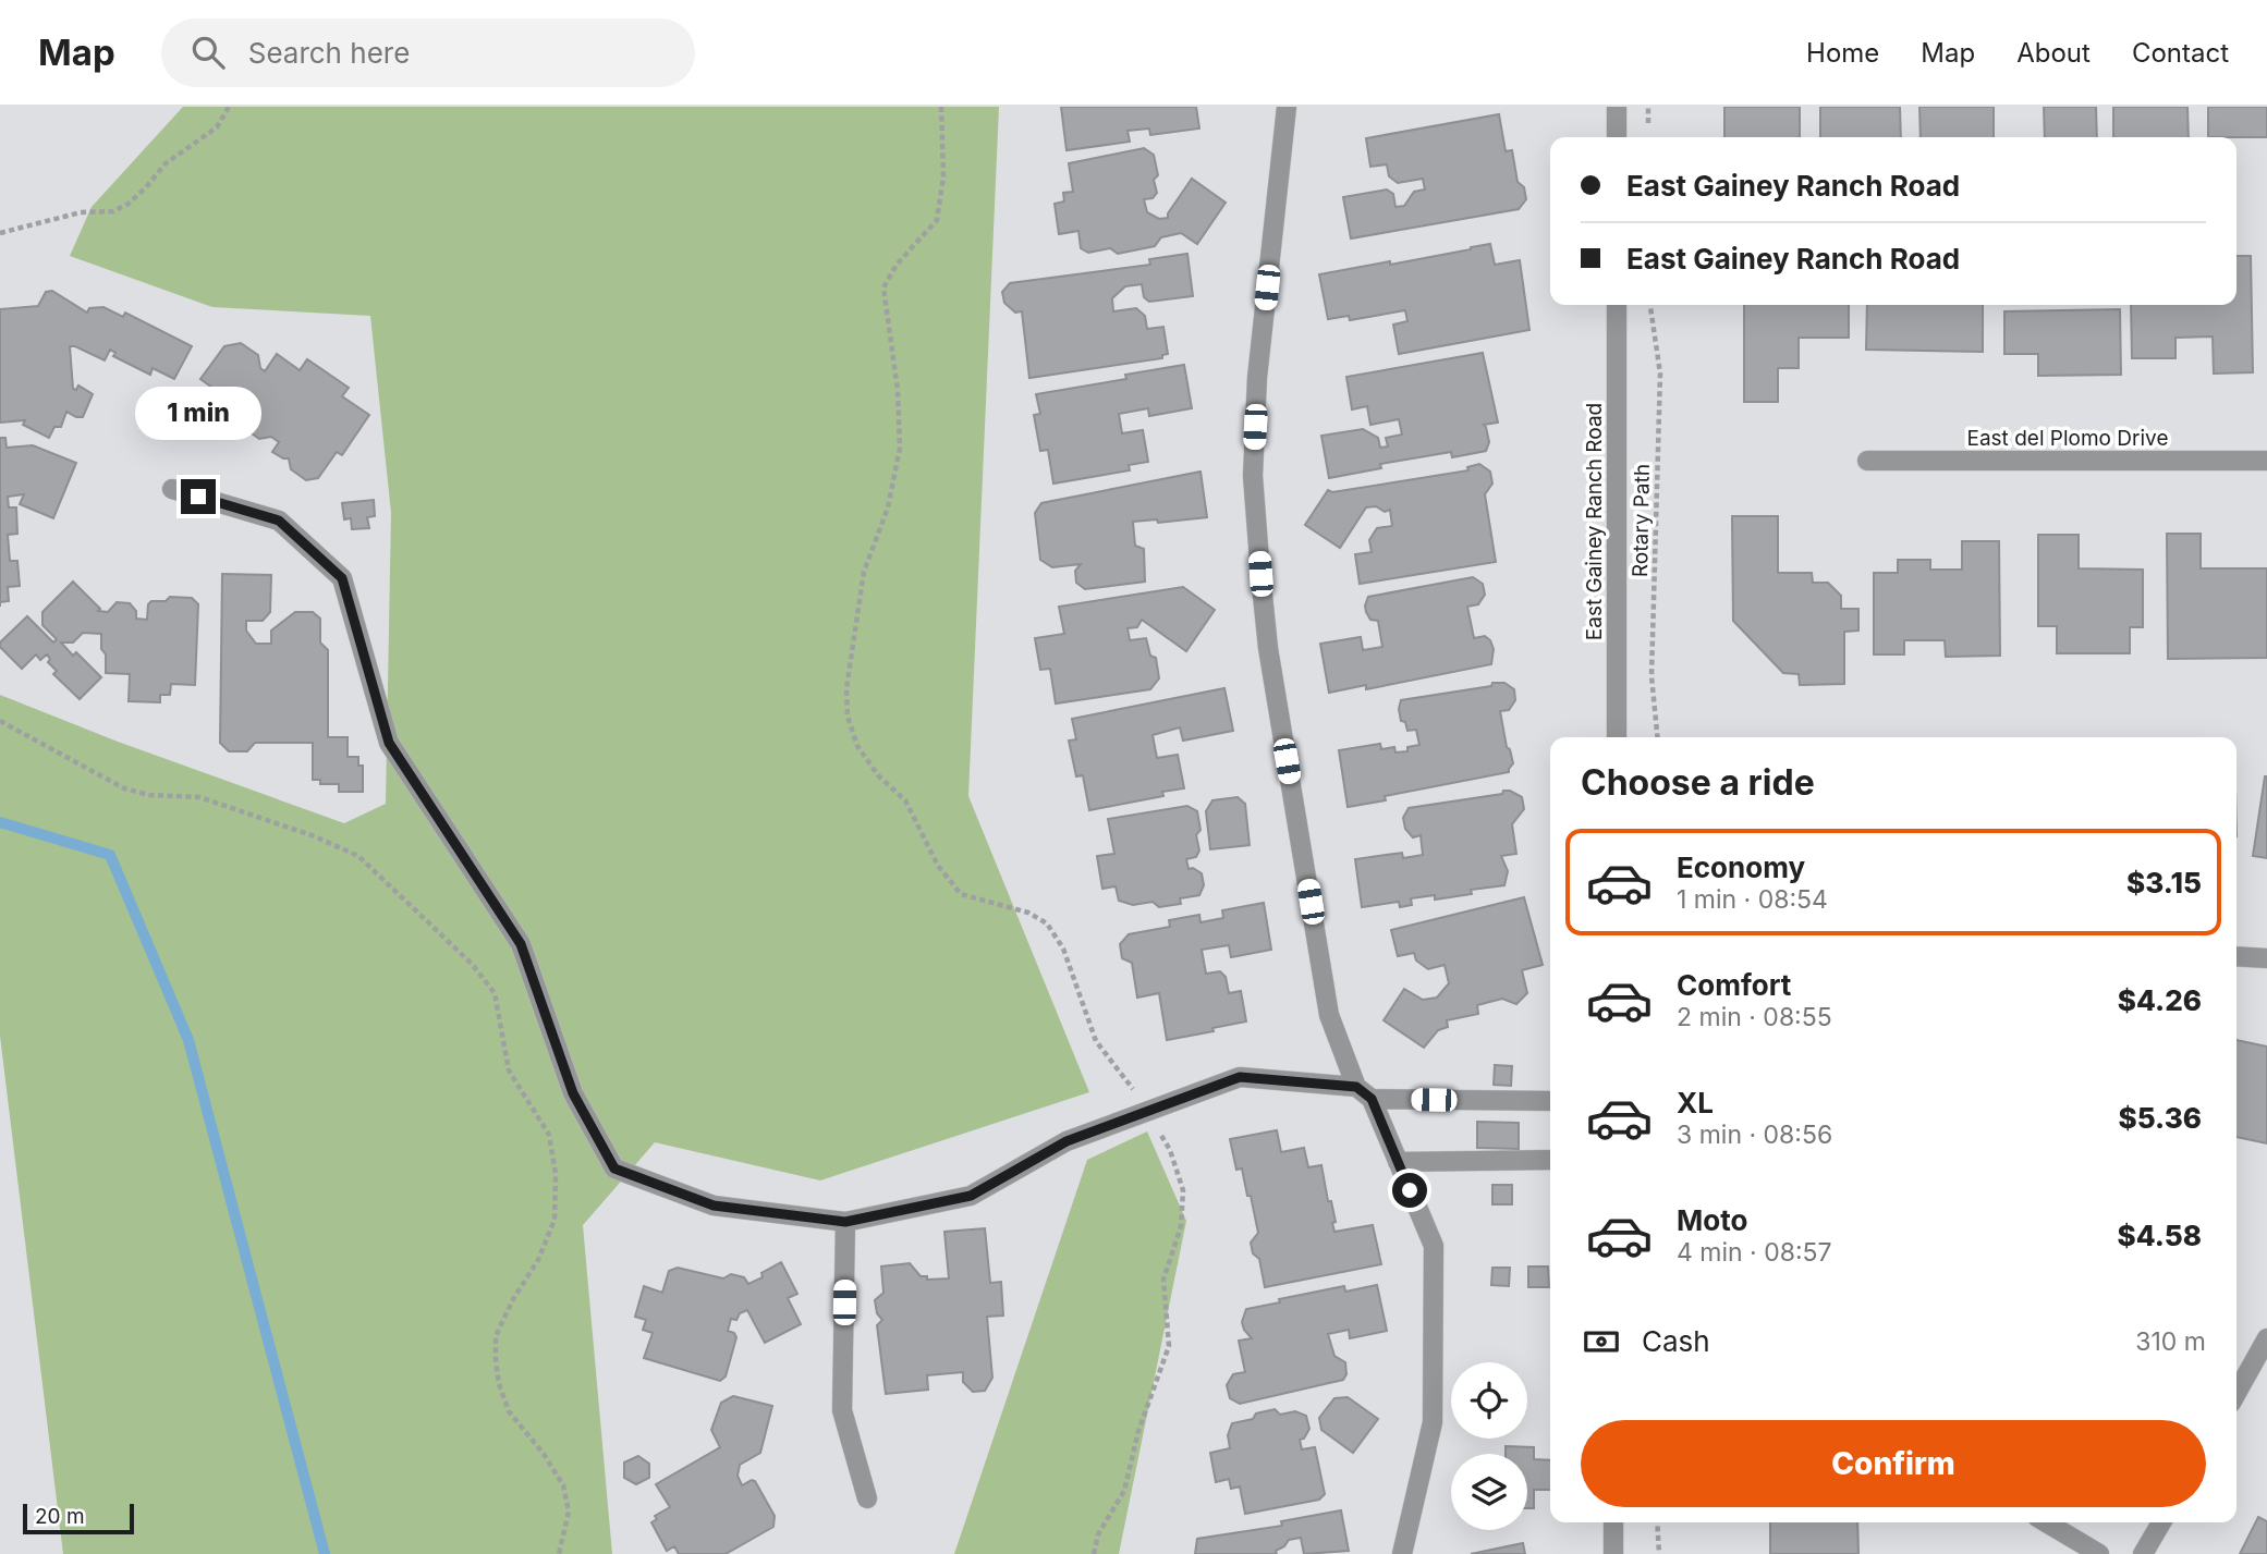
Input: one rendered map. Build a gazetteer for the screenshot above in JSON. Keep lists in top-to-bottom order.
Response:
{
  "streets": {
    "street": ["East del Plomo Drive", "East Gainey Ranch Road"],
    "path": ["Rotary Path"]
  },
  "scale_bar": "20 m",
  "page": {
    "header": "Map",
    "search": "Search here",
    "nav": [
      "Home",
      "Map",
      "About",
      "Contact"
    ],
    "banner": ["East Gainey Ranch Road", "East Gainey Ranch Road"],
    "bubble": "1 min",
    "heading": "Choose a ride",
    "list": [
      {
        "name": "Economy",
        "note": "1 min · 08:54",
        "value": "$3.15"
      },
      {
        "name": "Comfort",
        "note": "2 min · 08:55",
        "value": "$4.26"
      },
      {
        "name": "XL",
        "note": "3 min · 08:56",
        "value": "$5.36"
      },
      {
        "name": "Moto",
        "note": "4 min · 08:57",
        "value": "$4.58"
      }
    ],
    "pay": ["Cash", "310 m"],
    "buttons": "Confirm",
    "scale": "20 m"
  }
}
